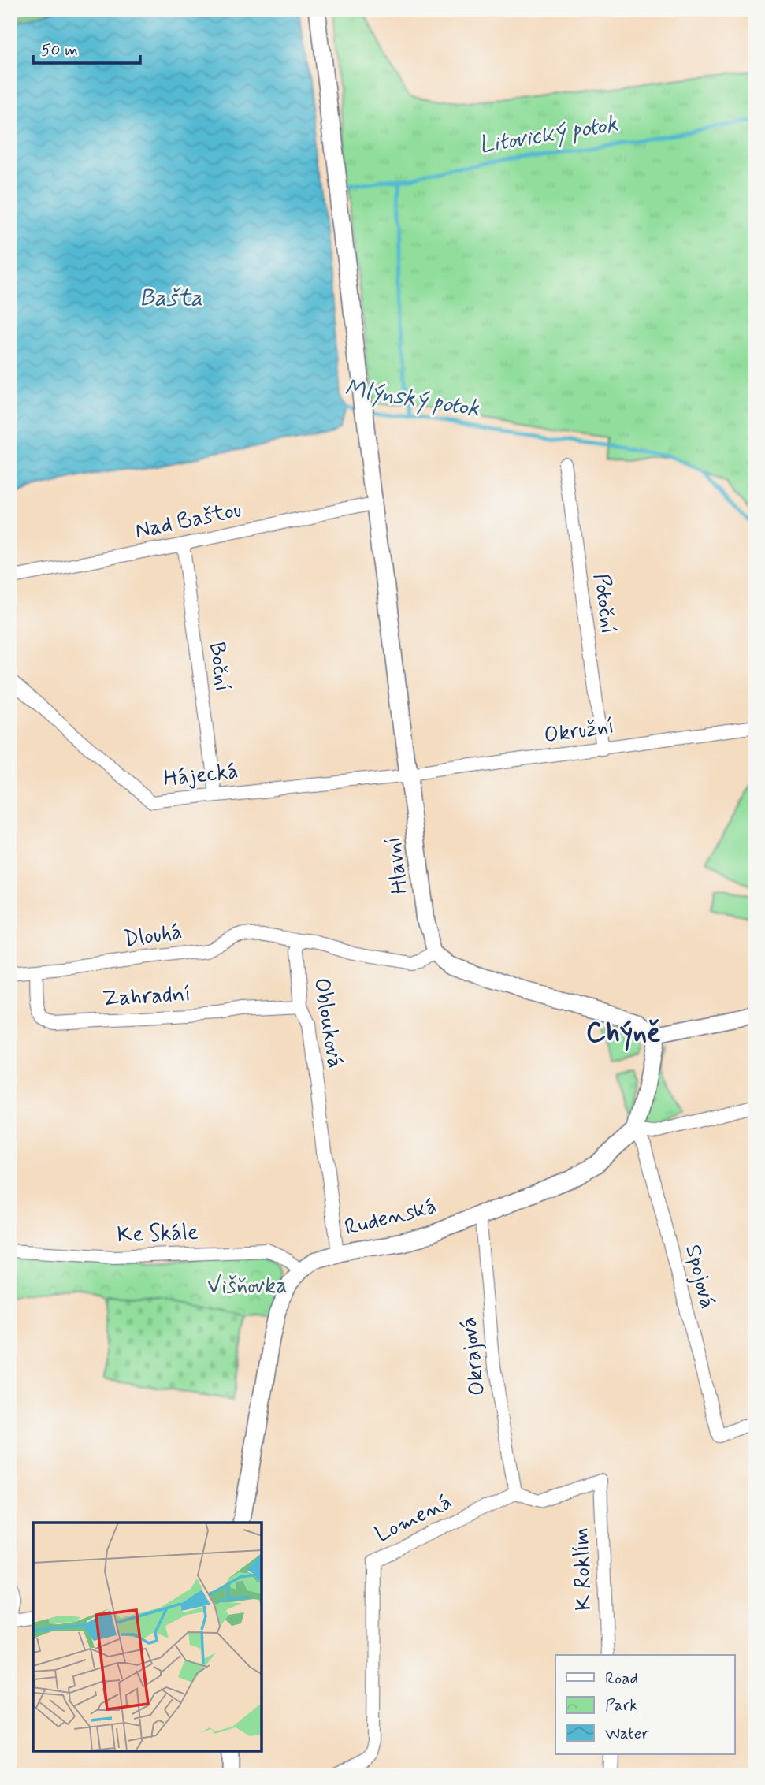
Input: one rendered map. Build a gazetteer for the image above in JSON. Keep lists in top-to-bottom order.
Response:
{
  "streets": {
    "street": [
      "Nad Baštou",
      "Potoční",
      "Boční",
      "Okružní",
      "Hájecká",
      "Hlavní",
      "Dlouhá",
      "Zahradní",
      "Oblouková",
      "Rudenská",
      "Ke Skále",
      "Spojová",
      "Okrajová",
      "Lomená",
      "K Roklím"
    ]
  },
  "crossings": [
    ["Nad Baštou", "Boční"],
    ["Nad Baštou", "Hlavní"],
    ["Potoční", "Okružní"],
    ["Boční", "Hájecká"],
    ["Okružní", "Hájecká"],
    ["Okružní", "Hlavní"],
    ["Hájecká", "Hlavní"],
    ["Hlavní", "Oblouková"],
    ["Dlouhá", "Zahradní"],
    ["Dlouhá", "Oblouková"],
    ["Zahradní", "Oblouková"],
    ["Oblouková", "Rudenská"],
    ["Rudenská", "Ke Skále"],
    ["Rudenská", "Spojová"],
    ["Rudenská", "Okrajová"],
    ["Okrajová", "Lomená"],
    ["Okrajová", "K Roklím"],
    ["Lomená", "K Roklím"]
  ],
  "districts": ["Chýně"],
  "water": ["Litovický potok", "Bašta", "Mlýnský potok"],
  "parks": ["Višňovka"],
  "legend": ["Road", "Park", "Water"],
  "scale_bar": "50 m"
}
